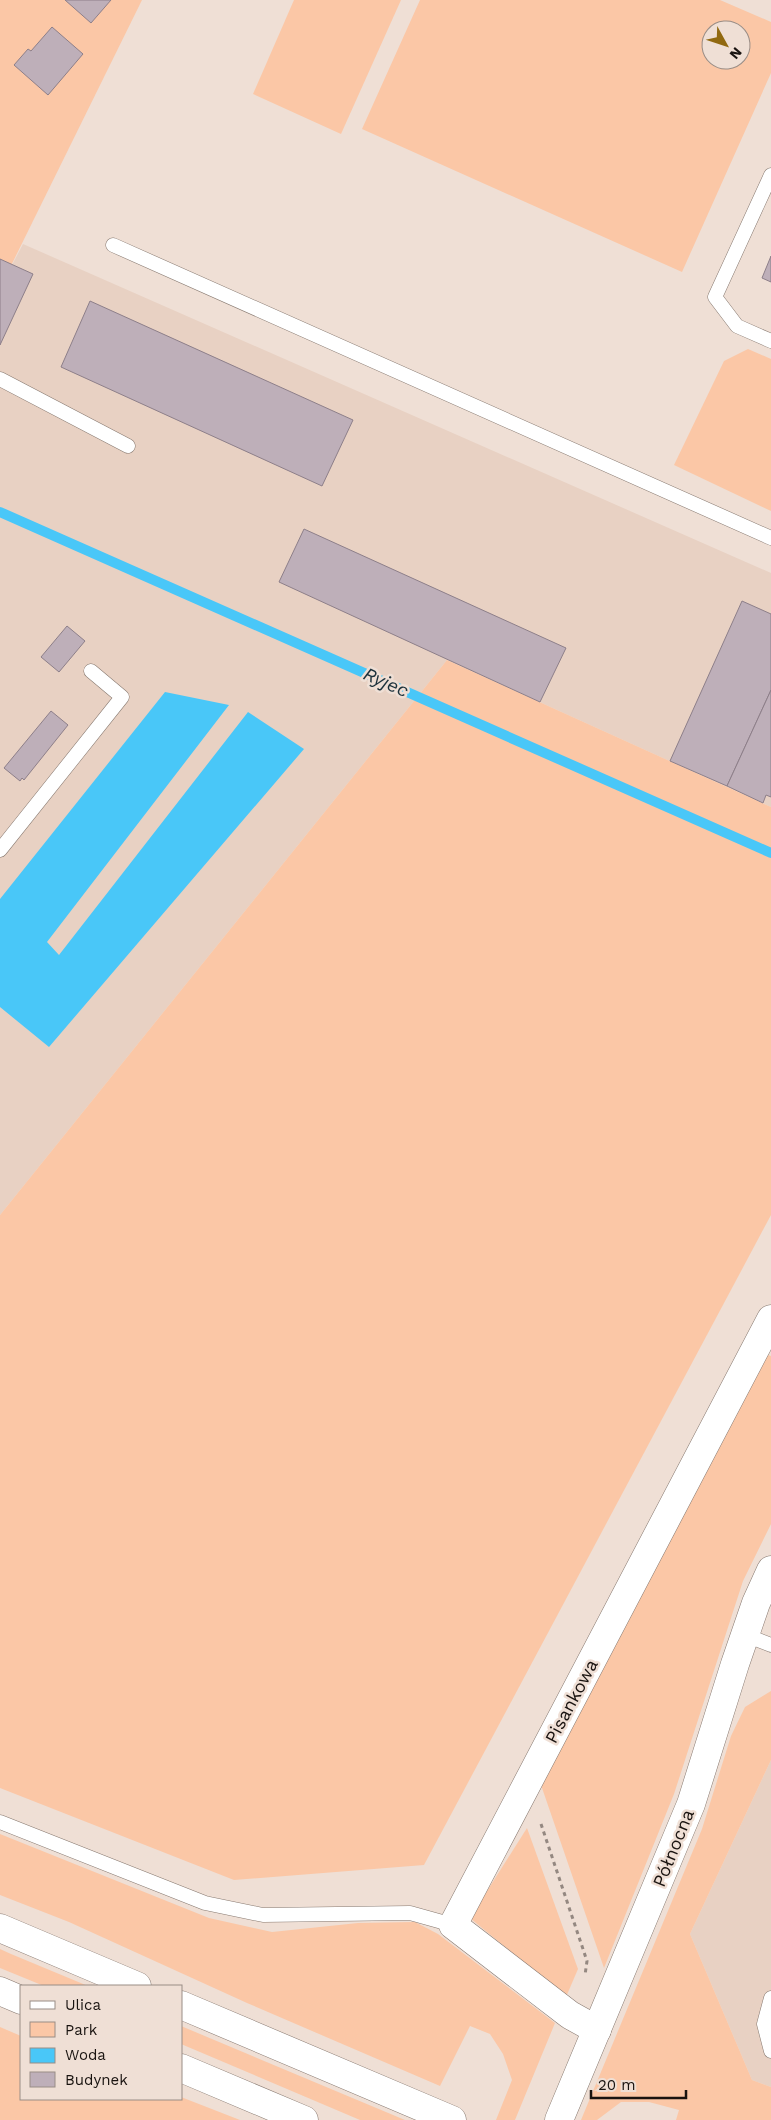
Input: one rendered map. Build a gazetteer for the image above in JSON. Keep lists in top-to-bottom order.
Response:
{
  "streets": {
    "street": ["Pisankowa", "Północna"]
  },
  "water": ["Ryjec"],
  "legend": [
    "Ulica",
    "Park",
    "Woda",
    "Budynek"
  ],
  "scale_bar": "20 m",
  "north": "bottom right"
}
